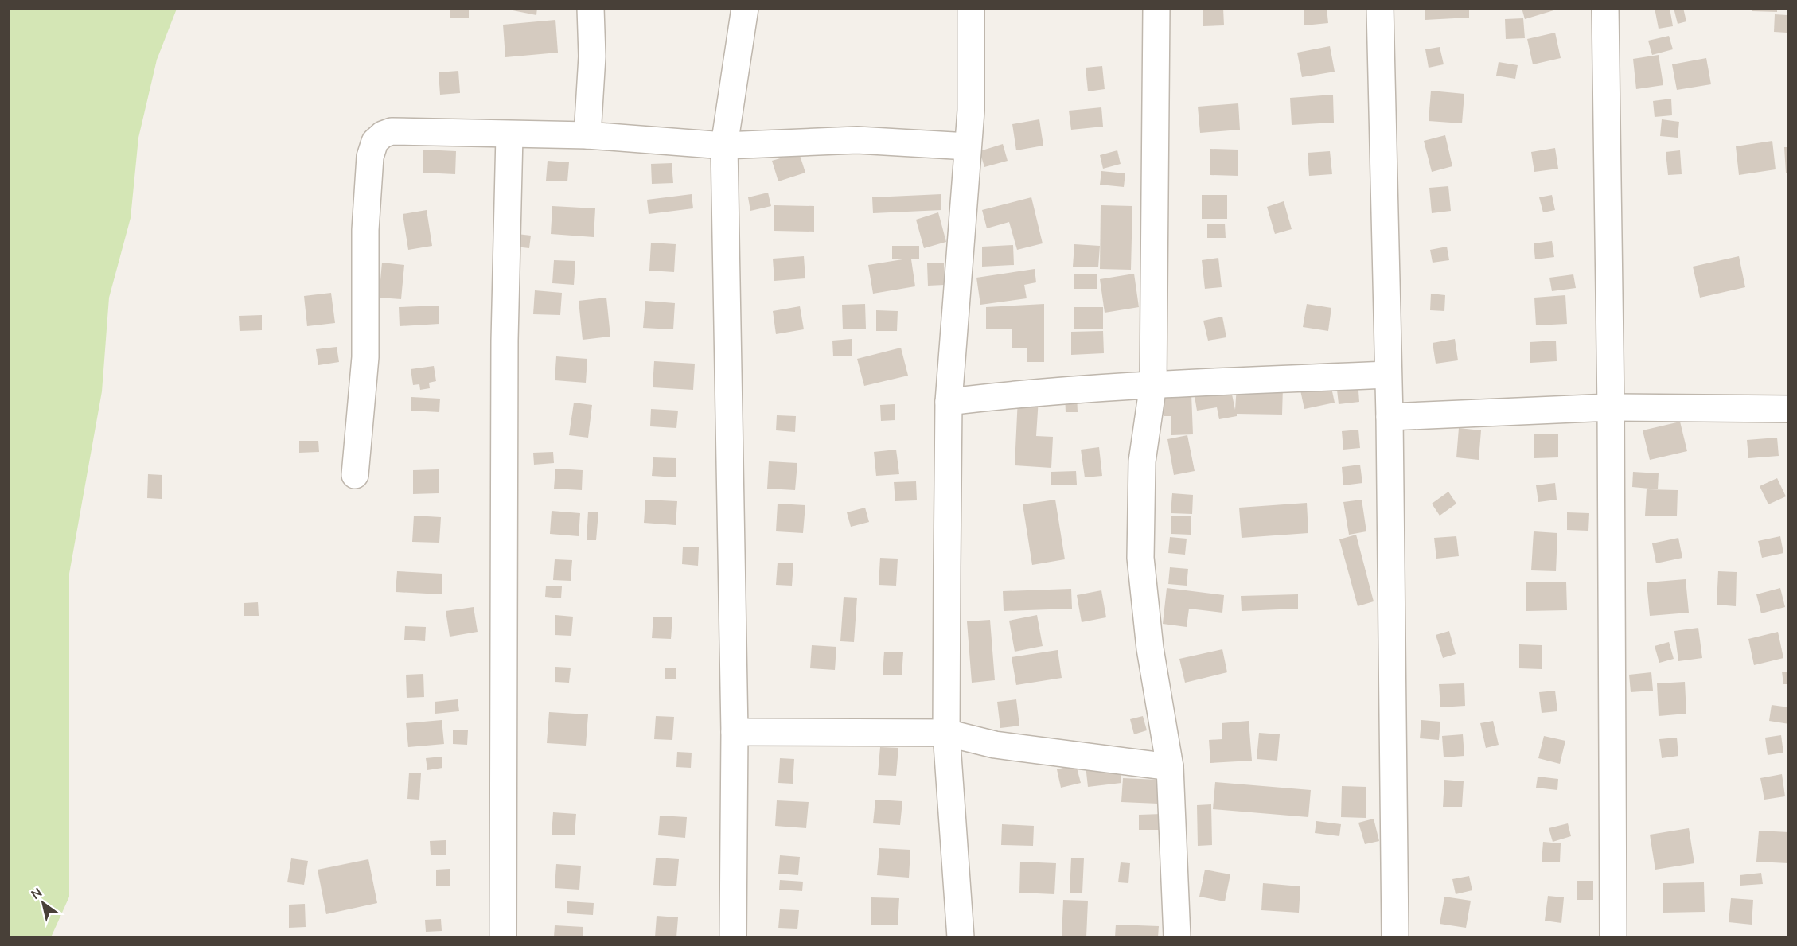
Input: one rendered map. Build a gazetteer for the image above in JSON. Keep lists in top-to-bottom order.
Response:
{
  "north": "top left"
}
